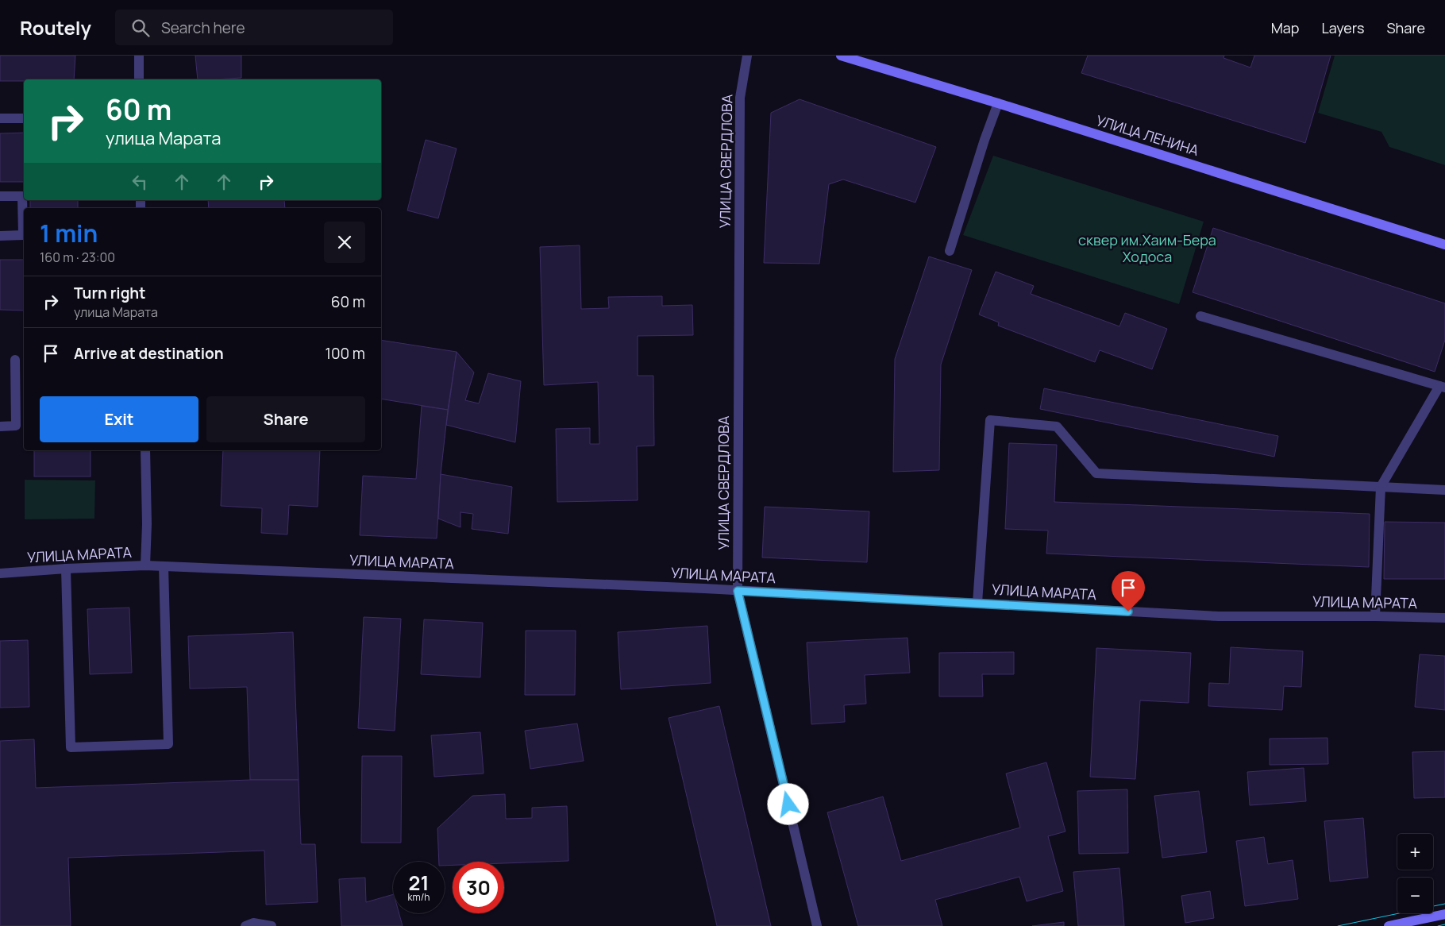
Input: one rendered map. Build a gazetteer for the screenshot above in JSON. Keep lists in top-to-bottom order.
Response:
{
  "streets": {
    "main road": ["УЛИЦА ЛЕНИНА"],
    "street": ["УЛИЦА СВЕРДЛОВА", "УЛИЦА МАРАТА"]
  },
  "crossings": [
    ["УЛИЦА СВЕРДЛОВА", "УЛИЦА МАРАТА"]
  ],
  "parks": ["сквер им.Хаим-Бера Ходоса"],
  "page": {
    "header": "Routely",
    "search": "Search here",
    "nav": ["Map", "Layers", "Share"],
    "turn": ["60 m", "улица Марата"],
    "heading": ["1 min", "160 m · 23:00"],
    "list": [
      {
        "name": "Turn right",
        "note": "улица Марата",
        "value": "60 m"
      },
      {
        "name": "Arrive at destination",
        "value": "100 m"
      }
    ],
    "buttons": ["Exit", "Share"],
    "map_buttons": ["+", "−"],
    "speed": "21 km/h",
    "limit": "30"
  }
}
